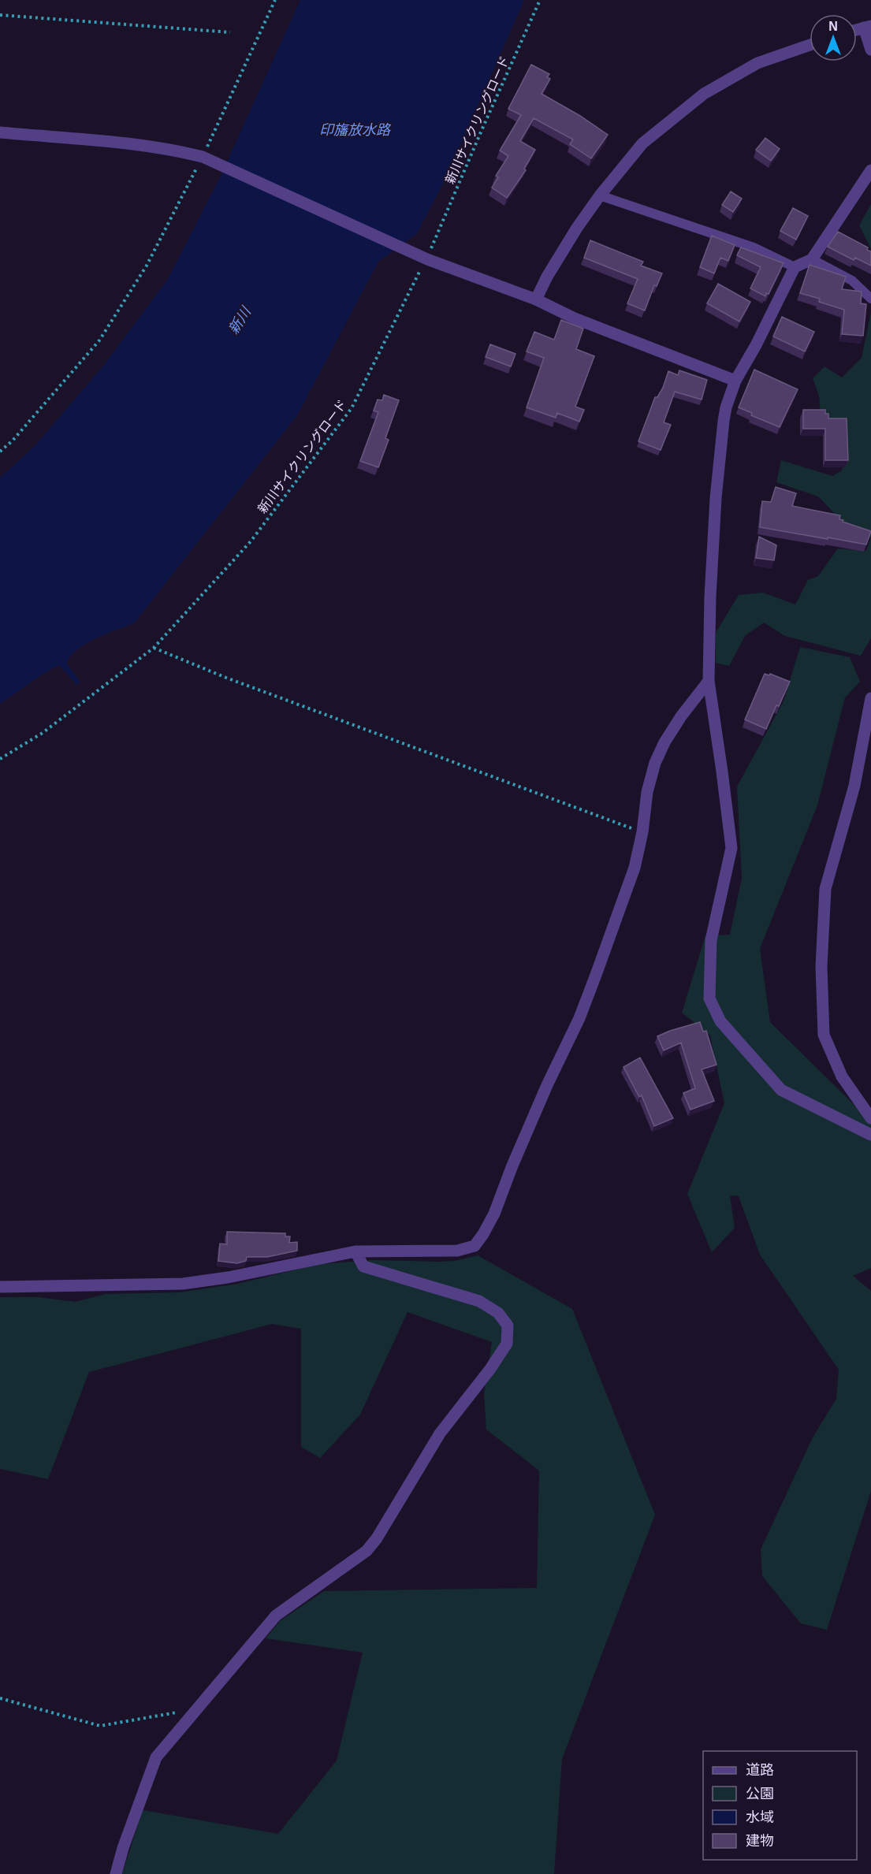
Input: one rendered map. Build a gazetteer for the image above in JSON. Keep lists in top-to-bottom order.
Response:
{
  "streets": {
    "path": ["新川サイクリングロード"]
  },
  "water": ["印旛放水路", "新川"],
  "legend": [
    "道路",
    "公園",
    "水域",
    "建物"
  ],
  "north": "top"
}
